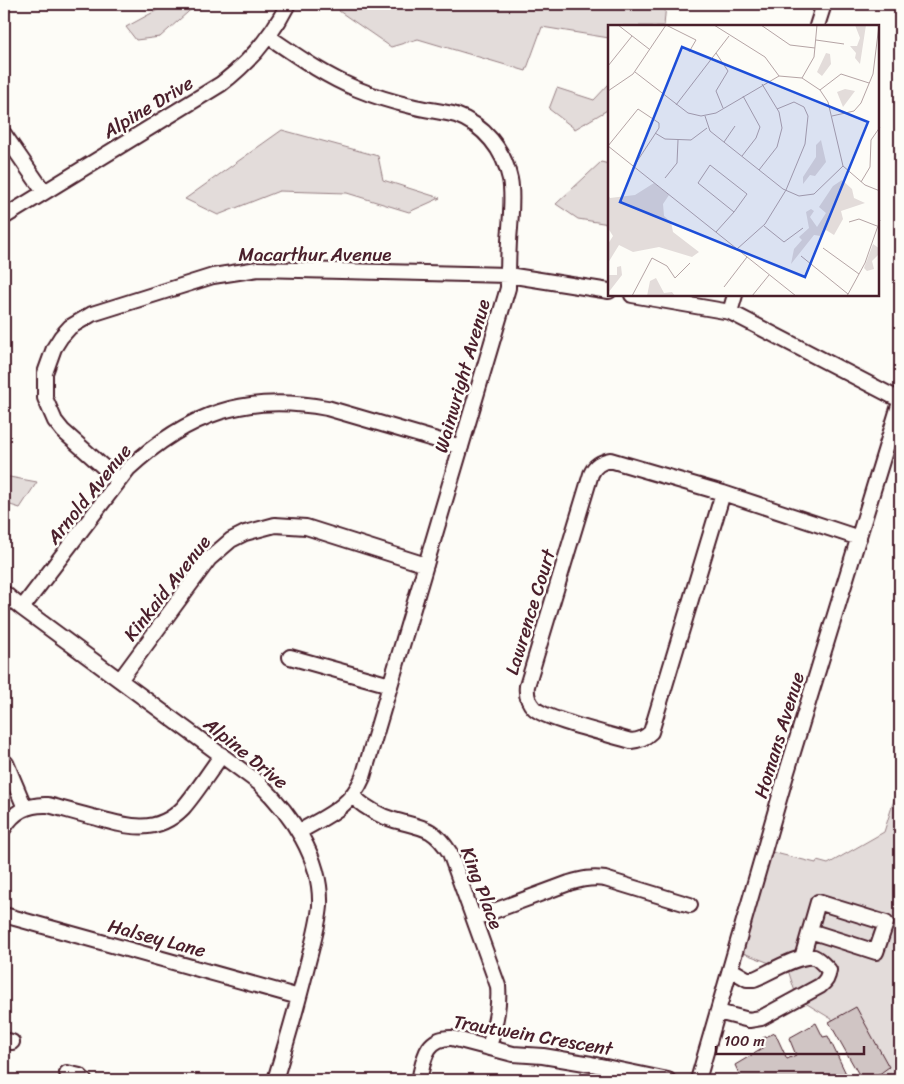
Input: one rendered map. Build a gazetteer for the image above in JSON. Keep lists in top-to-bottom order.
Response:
{
  "streets": {
    "street": [
      "Alpine Drive",
      "Macarthur Avenue",
      "Wainwright Avenue",
      "Arnold Avenue",
      "Kinkaid Avenue",
      "Lawrence Court",
      "Homans Avenue",
      "King Place",
      "Halsey Lane",
      "Trautwein Crescent"
    ]
  },
  "crossings": [
    ["Alpine Drive", "Wainwright Avenue"],
    ["Alpine Drive", "Arnold Avenue"],
    ["Alpine Drive", "Kinkaid Avenue"],
    ["Alpine Drive", "Halsey Lane"],
    ["Macarthur Avenue", "Wainwright Avenue"],
    ["Macarthur Avenue", "Arnold Avenue"],
    ["Wainwright Avenue", "Arnold Avenue"],
    ["Wainwright Avenue", "Kinkaid Avenue"],
    ["Wainwright Avenue", "King Place"],
    ["Lawrence Court", "Homans Avenue"],
    ["King Place", "Trautwein Crescent"]
  ],
  "scale_bar": "100 m"
}
